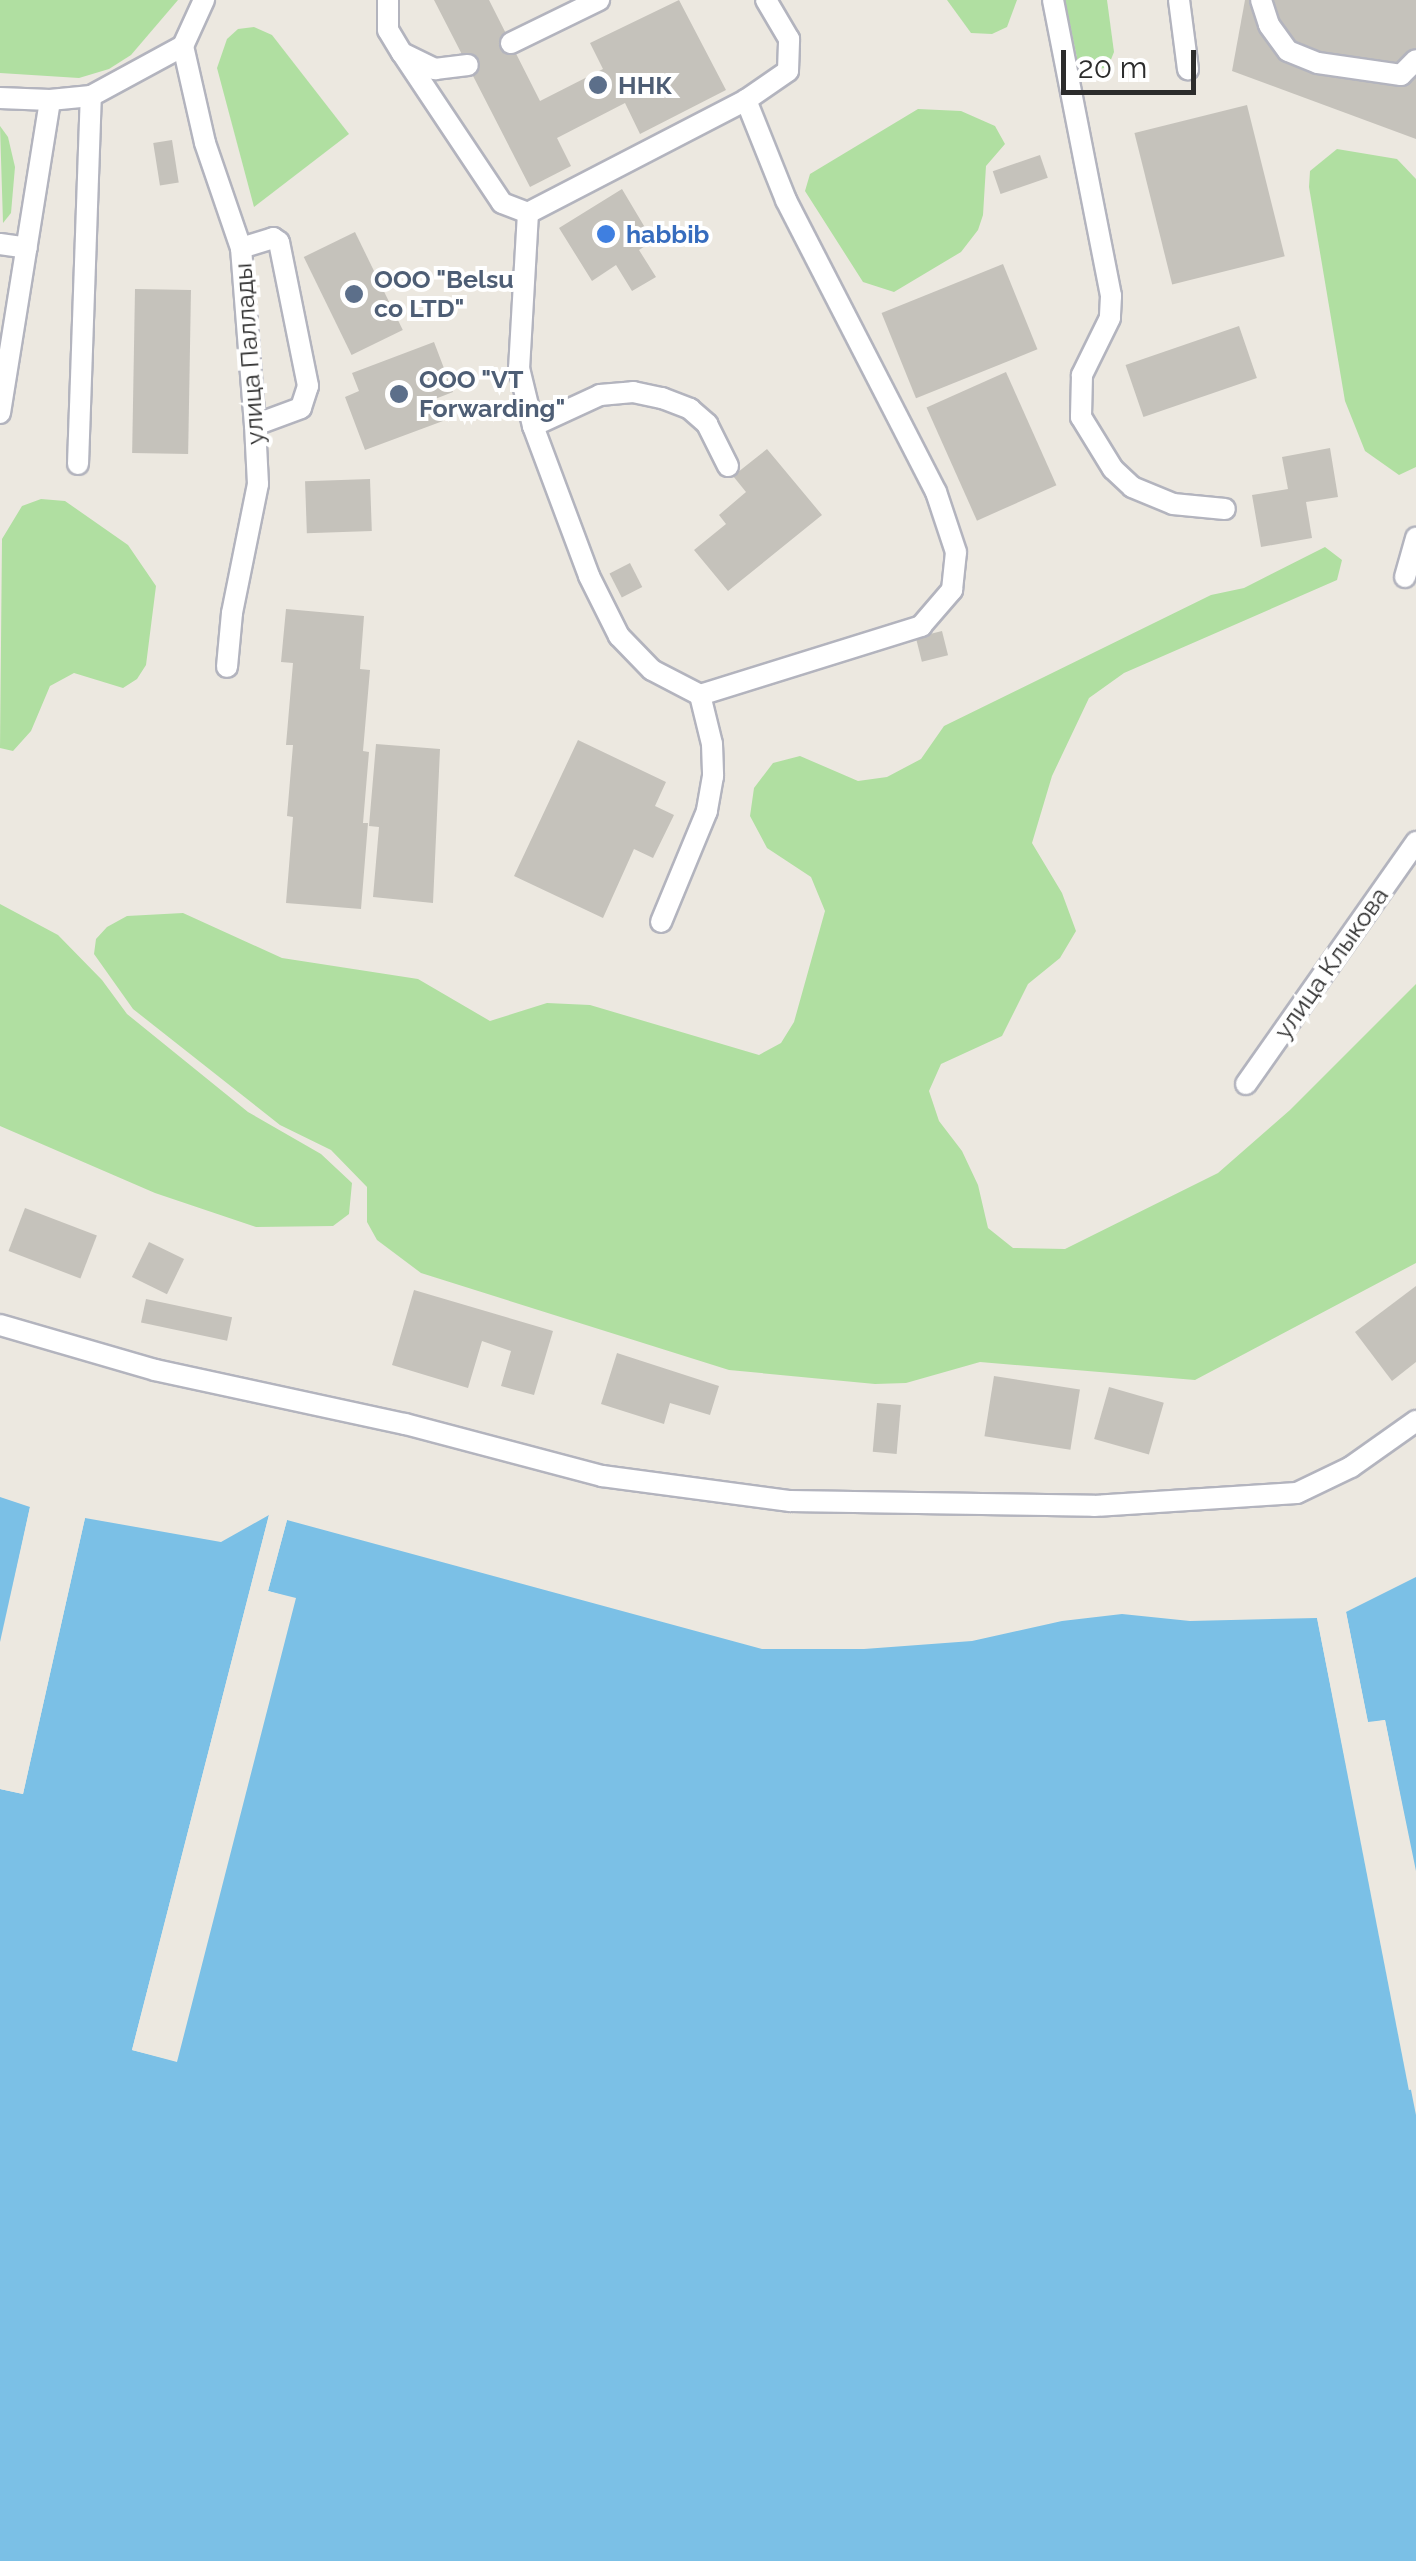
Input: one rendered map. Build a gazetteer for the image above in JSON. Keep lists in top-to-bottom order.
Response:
{
  "streets": {
    "lane": ["улица Паллады", "улица Клыкова"]
  },
  "places": [
    "ННК",
    "habbib",
    "OOO \"Belsu co LTD\"",
    "OOO \"VT Forwarding\""
  ],
  "scale_bar": "20 m"
}
